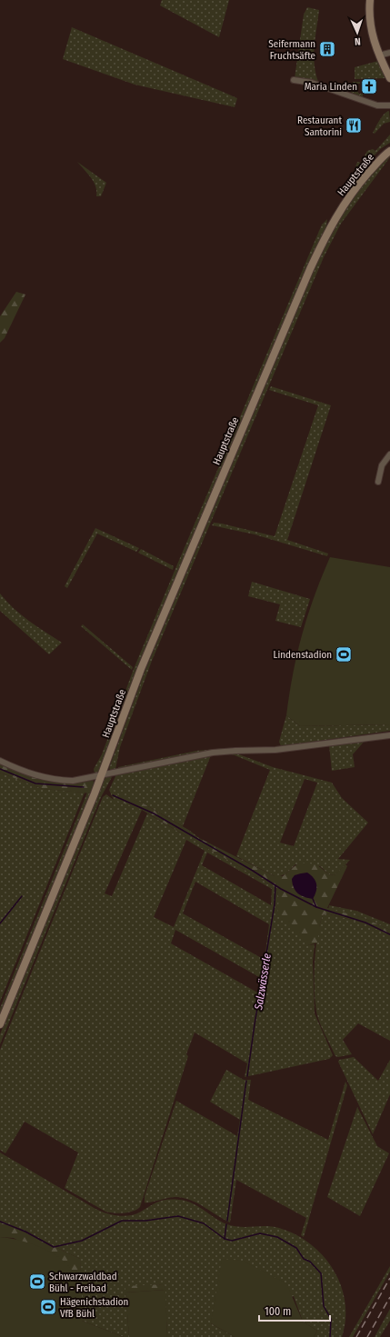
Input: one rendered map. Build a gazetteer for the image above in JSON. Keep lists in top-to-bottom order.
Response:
{
  "streets": {
    "street": ["Hauptstraße"]
  },
  "water": ["Salzwässerle"],
  "places": {
    "building": ["Seifermann Fruchtsäfte"],
    "church": ["Maria Linden"],
    "restaurant": ["Restaurant Santorini"],
    "sports": ["Lindenstadion", "Schwarzwaldbad Bühl - Freibad", "Hägenichstadion VfB Bühl"]
  },
  "scale_bar": "100 m",
  "north": "bottom"
}
